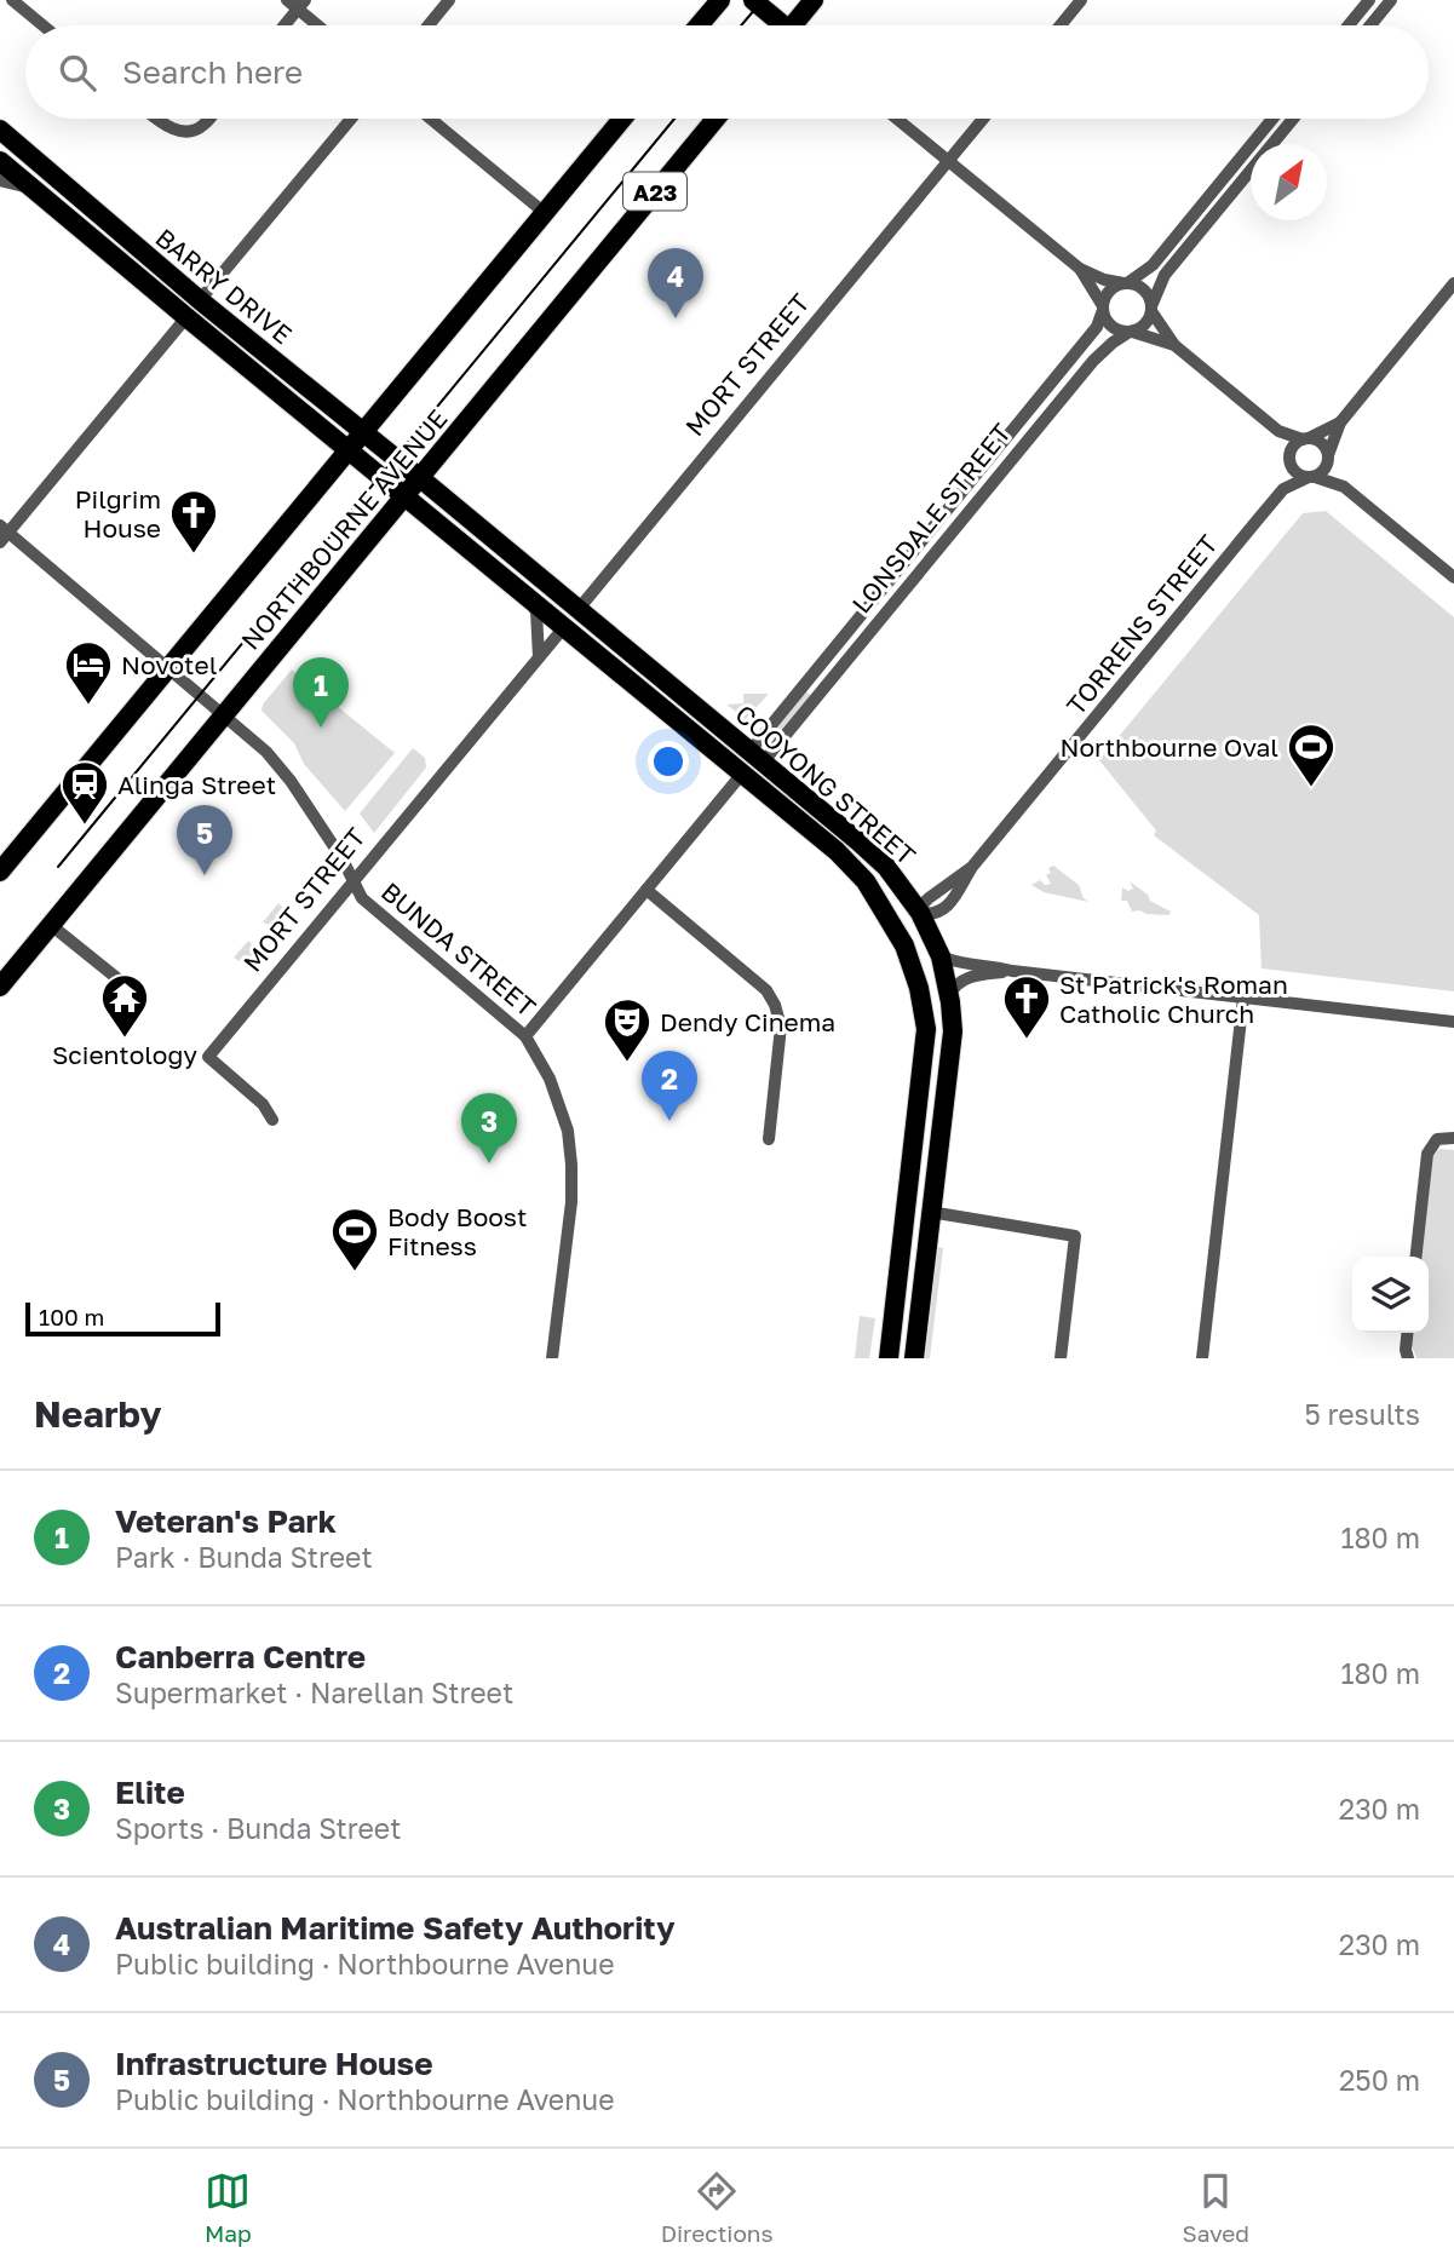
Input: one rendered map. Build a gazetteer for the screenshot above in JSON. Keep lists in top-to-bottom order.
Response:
{
  "streets": {
    "main road": [
      "A23",
      "BARRY DRIVE",
      "MORT STREET",
      "LONSDALE STREET",
      "NORTHBOURNE AVENUE",
      "COOYONG STREET"
    ],
    "street": ["TORRENS STREET", "BUNDA STREET"]
  },
  "crossings": [
    ["BARRY DRIVE", "NORTHBOURNE AVENUE"],
    ["BARRY DRIVE", "COOYONG STREET"],
    ["MORT STREET", "COOYONG STREET"],
    ["MORT STREET", "BUNDA STREET"],
    ["LONSDALE STREET", "COOYONG STREET"],
    ["NORTHBOURNE AVENUE", "COOYONG STREET"],
    ["NORTHBOURNE AVENUE", "BUNDA STREET"],
    ["TORRENS STREET", "COOYONG STREET"]
  ],
  "places": {
    "church": ["Pilgrim House", "St Patrick's Roman Catholic Church"],
    "hotel": ["Novotel"],
    "sports": ["Northbourne Oval", "Body Boost Fitness"],
    "station": ["Alinga Street"],
    "temple": ["Scientology"],
    "theatre": ["Dendy Cinema"]
  },
  "scale_bar": "100 m",
  "north": "top right",
  "page": {
    "search": "Search here",
    "pins": [
      "4",
      "1",
      "5",
      "2",
      "3"
    ],
    "scale": "100 m",
    "heading": ["Nearby", "5 results"],
    "list": [
      {
        "mark": "1",
        "name": "Veteran's Park",
        "note": "Park · Bunda Street",
        "value": "180 m"
      },
      {
        "mark": "2",
        "name": "Canberra Centre",
        "note": "Supermarket · Narellan Street",
        "value": "180 m"
      },
      {
        "mark": "3",
        "name": "Elite",
        "note": "Sports · Bunda Street",
        "value": "230 m"
      },
      {
        "mark": "4",
        "name": "Australian Maritime Safety Authority",
        "note": "Public building · Northbourne Avenue",
        "value": "230 m"
      },
      {
        "mark": "5",
        "name": "Infrastructure House",
        "note": "Public building · Northbourne Avenue",
        "value": "250 m"
      }
    ],
    "nav": ["Map", "Directions", "Saved"]
  }
}
